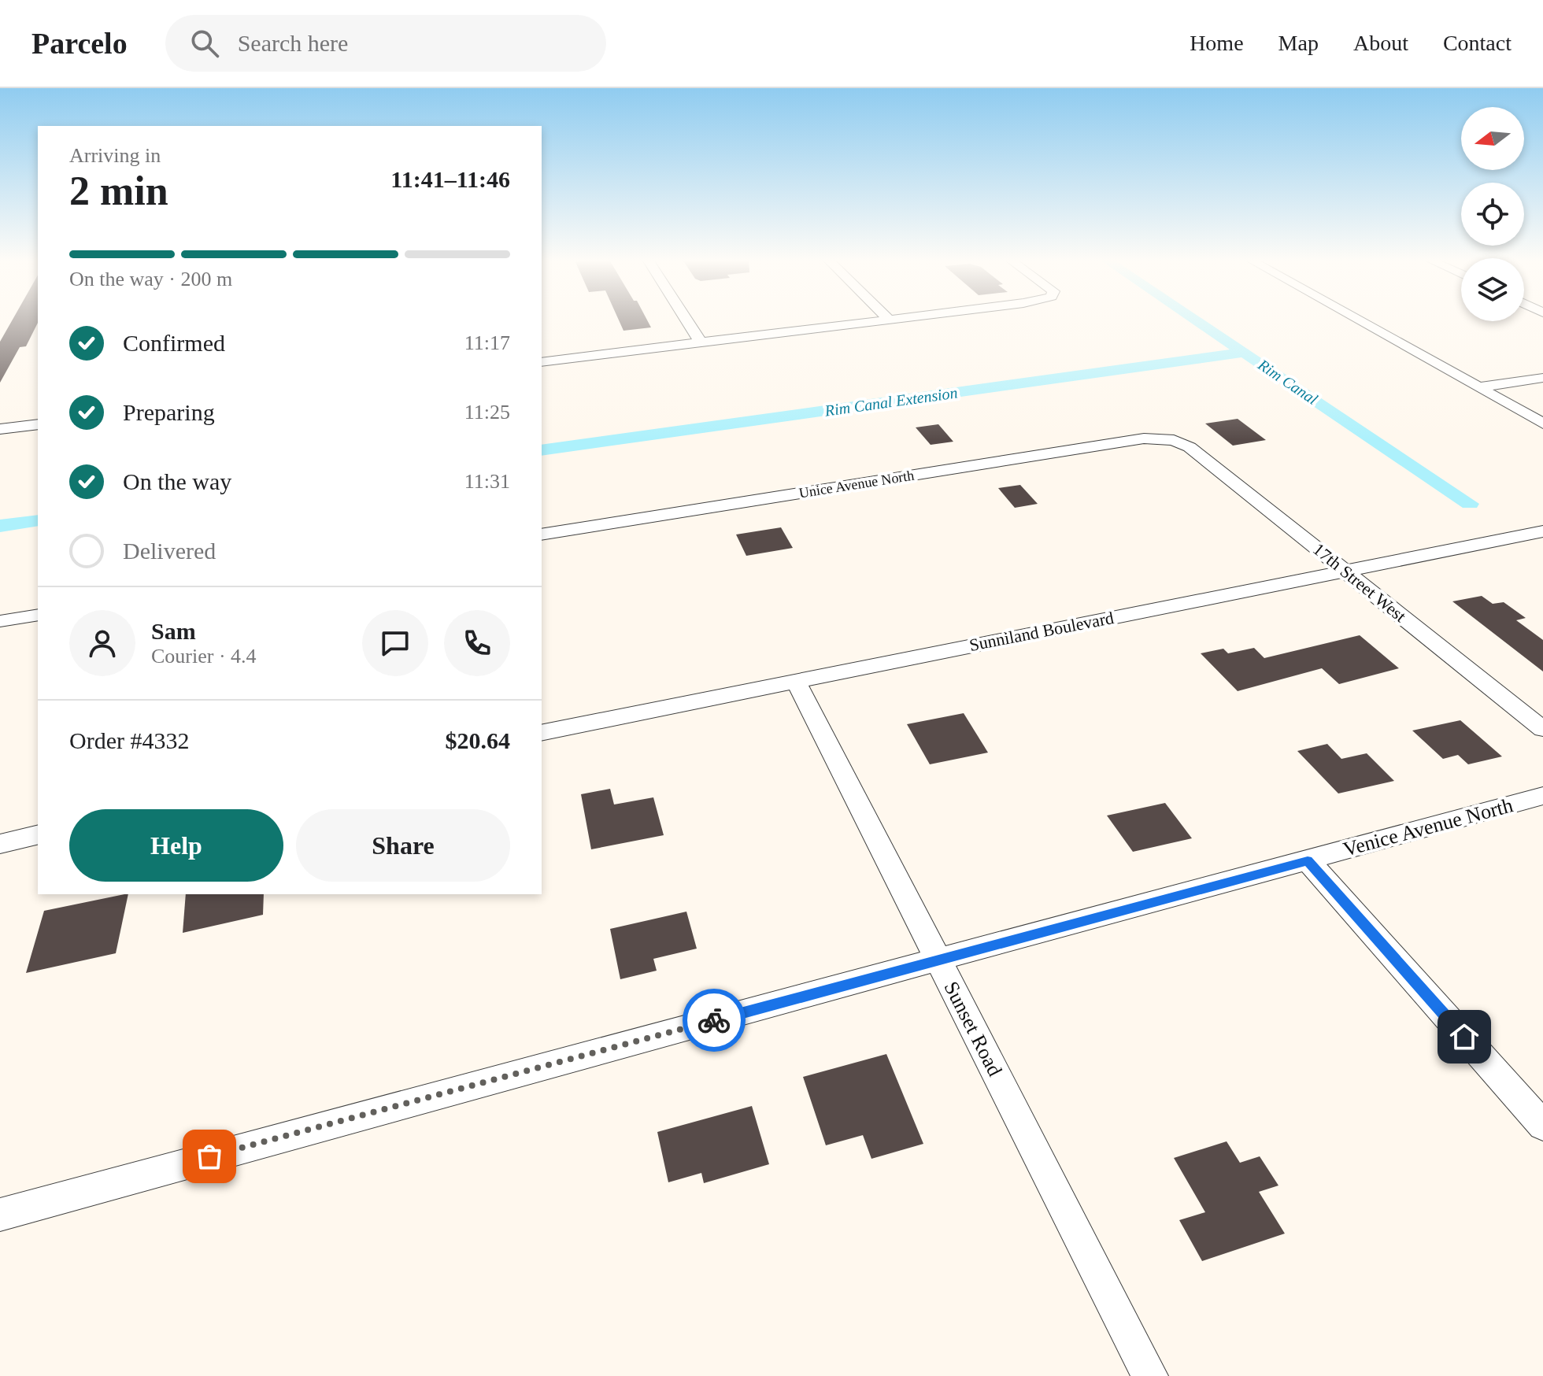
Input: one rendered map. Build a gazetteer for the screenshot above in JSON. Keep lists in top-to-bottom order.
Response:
{
  "streets": {
    "street": [
      "Unice Avenue North",
      "17th Street West",
      "Sunniland Boulevard",
      "Venice Avenue North",
      "Sunset Road"
    ]
  },
  "crossings": [
    ["Unice Avenue North", "17th Street West"],
    ["17th Street West", "Sunniland Boulevard"],
    ["Sunniland Boulevard", "Sunset Road"],
    ["Venice Avenue North", "Sunset Road"]
  ],
  "water": ["Rim Canal", "Rim Canal Extension"],
  "north": "left",
  "page": {
    "header": "Parcelo",
    "search": "Search here",
    "nav": [
      "Home",
      "Map",
      "About",
      "Contact"
    ],
    "heading": ["2 min", "Arriving in", "11:41–11:46"],
    "panel": [
      "Sam",
      "Courier · 4.4",
      "Order #4332",
      "$20.64"
    ],
    "bar": "On the way · 200 m",
    "list": [
      ["Confirmed", "11:17"],
      ["Preparing", "11:25"],
      ["On the way", "11:31"],
      "Delivered"
    ],
    "buttons": ["Help", "Share"]
  }
}
